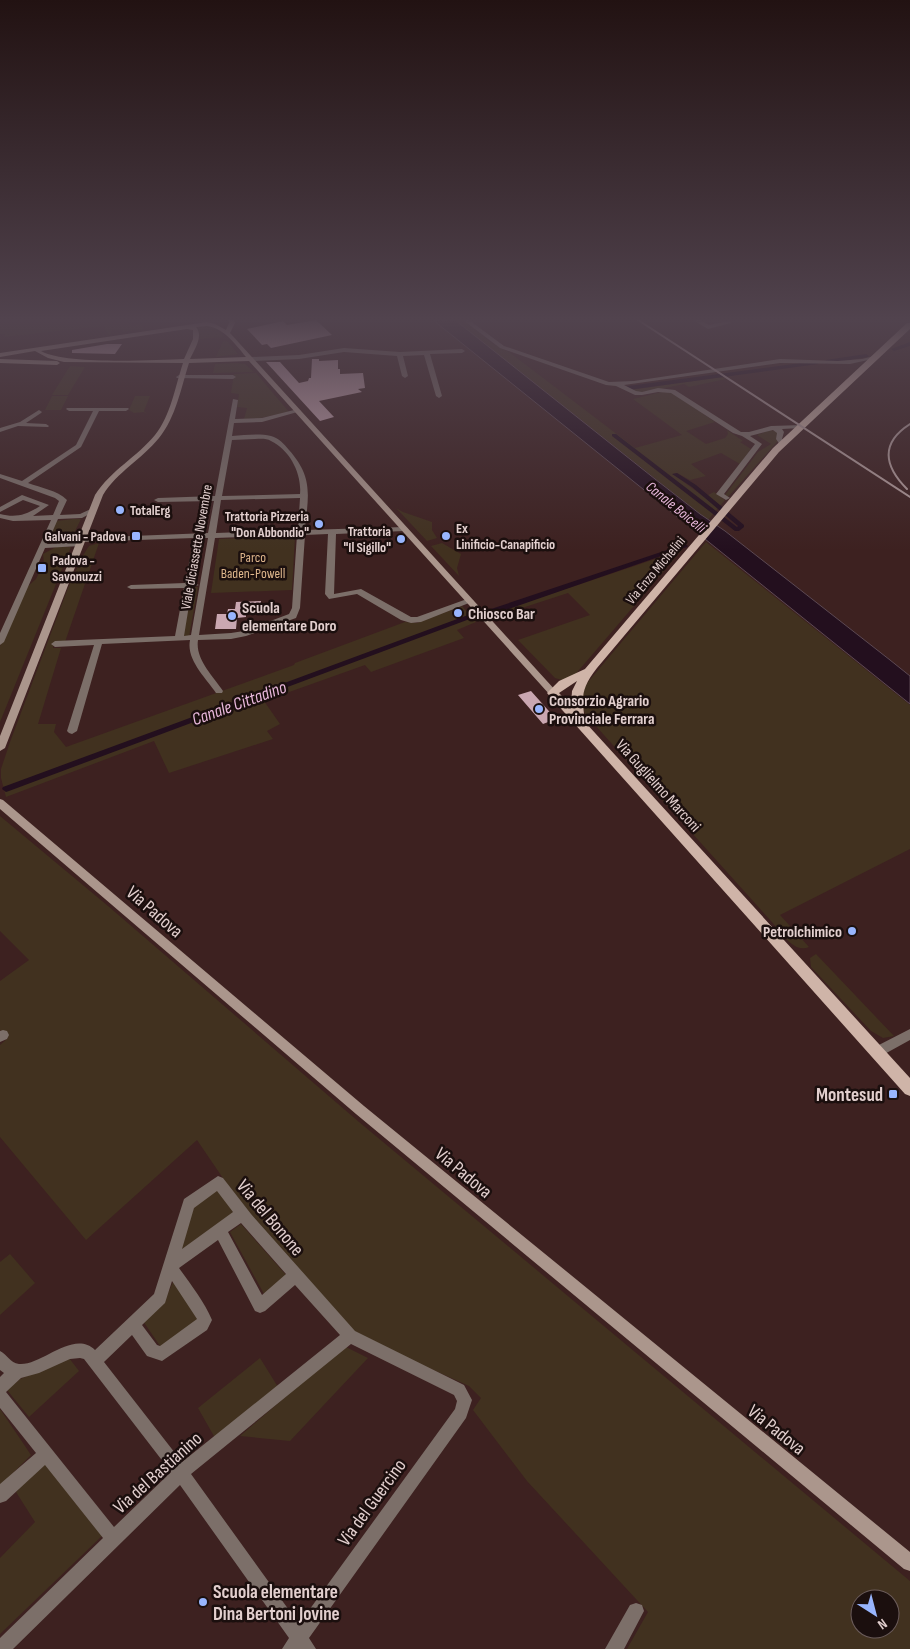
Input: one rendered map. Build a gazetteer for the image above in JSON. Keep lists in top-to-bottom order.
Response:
{
  "streets": {
    "main road": ["Via Enzo Michelini", "Via Guglielmo Marconi", "Via Padova"],
    "street": [
      "Viale diciassette Novembre",
      "Via del Bonone",
      "Via del Bastianino",
      "Via del Guercino"
    ]
  },
  "crossings": [
    ["Via Enzo Michelini", "Via Guglielmo Marconi"],
    ["Via del Bonone", "Via del Bastianino"],
    ["Via del Bonone", "Via del Guercino"]
  ],
  "water": ["Canale Boicelli", "Canale Cittadino"],
  "parks": ["Parco Baden-Powell"],
  "places": {
    "other": [
      "TotalErg",
      "Trattoria Pizzeria \"Don Abbondio\"",
      "Ex Linificio-Canapificio",
      "Trattoria \"Il Sigillo\"",
      "Chiosco Bar",
      "Scuola elementare Doro",
      "Consorzio Agrario Provinciale Ferrara",
      "Petrolchimico",
      "Scuola elementare Dina Bertoni Jovine"
    ],
    "transit": ["Galvani - Padova", "Padova - Savonuzzi", "Montesud"]
  },
  "north": "bottom right"
}
